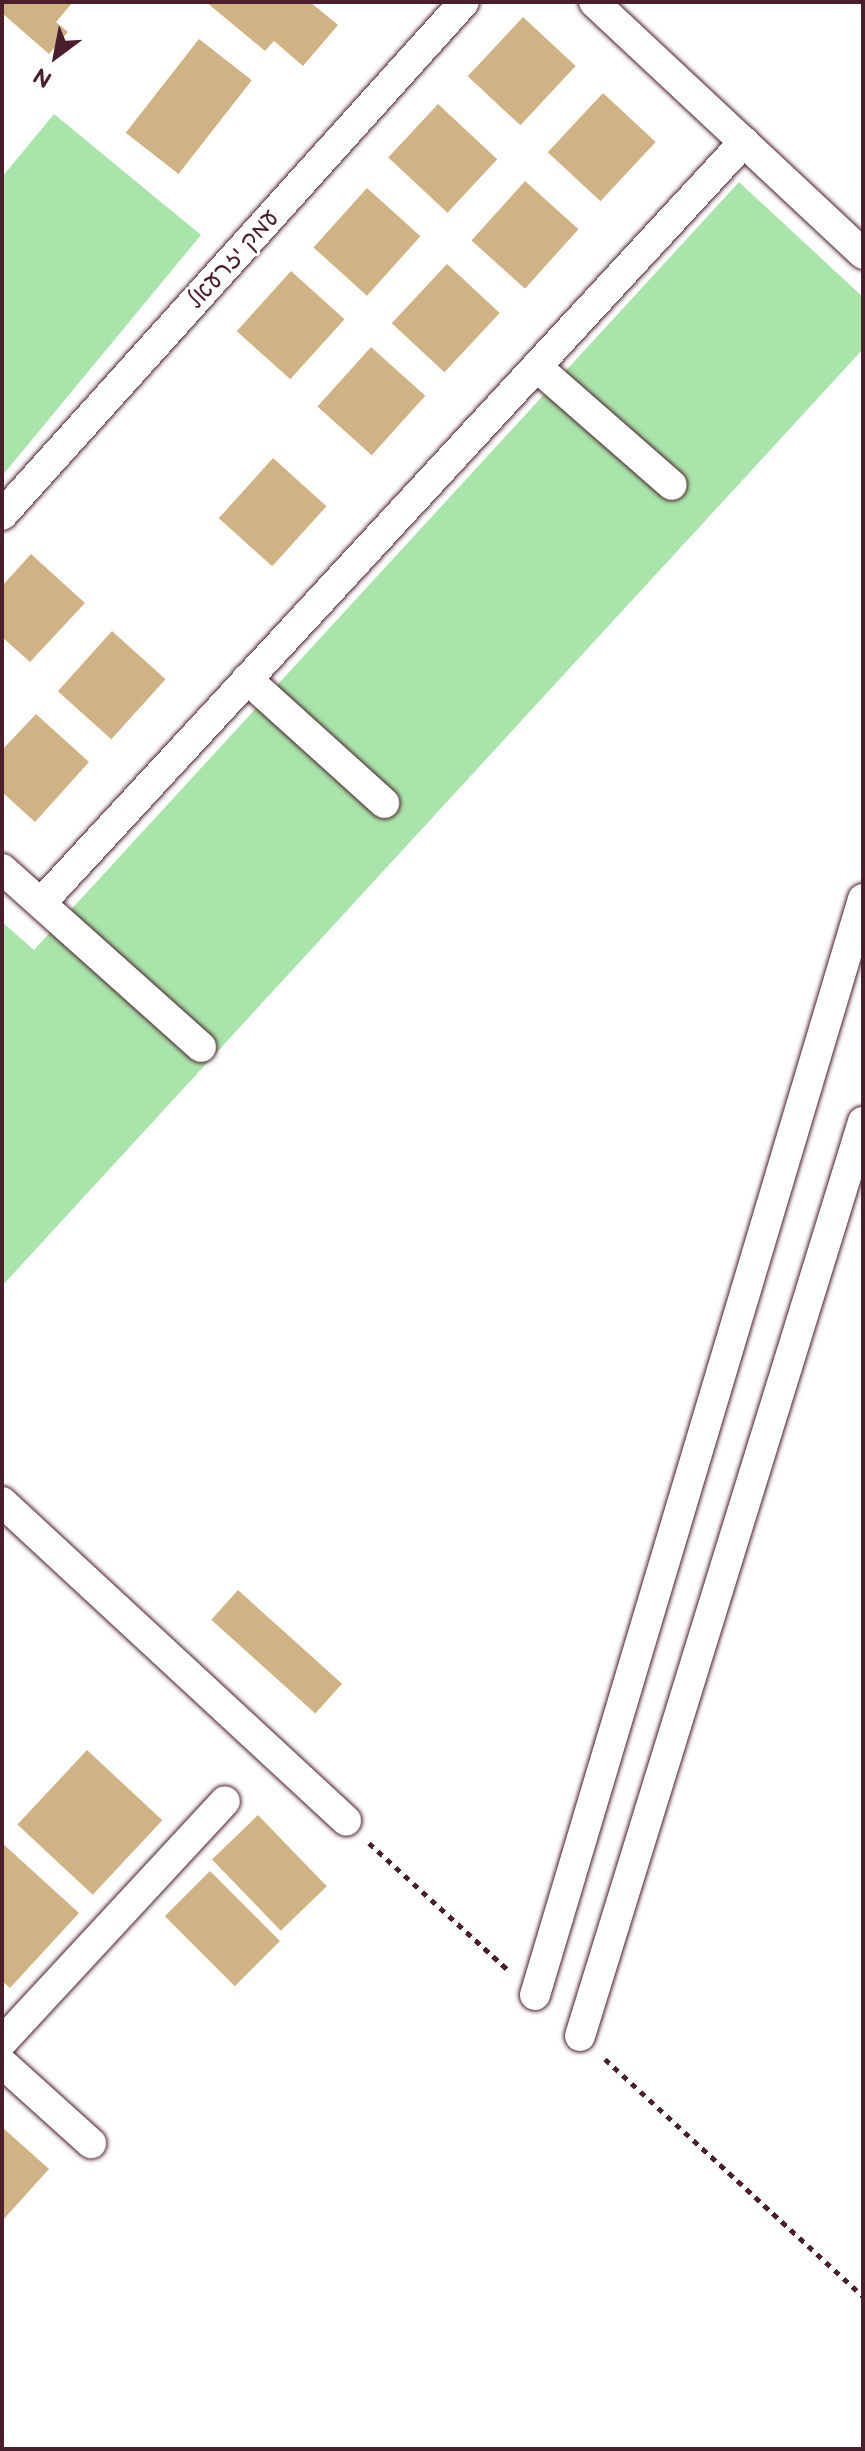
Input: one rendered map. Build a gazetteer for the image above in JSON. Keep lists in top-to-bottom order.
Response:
{
  "streets": {
    "street": ["עמק יזרעאל"]
  },
  "north": "bottom left"
}
